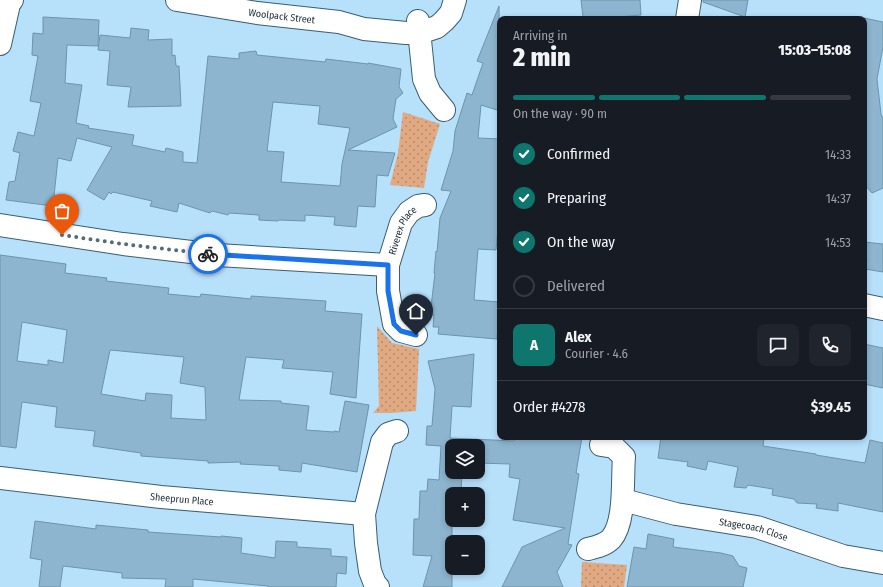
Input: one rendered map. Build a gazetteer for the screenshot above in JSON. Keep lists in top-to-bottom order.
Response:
{
  "streets": {
    "street": [
      "Woolpack Street",
      "Riverex Place",
      "Sheeprun Place",
      "Stagecoach Close"
    ]
  },
  "page": {
    "heading": ["2 min", "Arriving in", "15:03–15:08"],
    "panel": [
      "Alex",
      "Courier · 4.6",
      "Order #4278",
      "$39.45"
    ],
    "bar": "On the way · 90 m",
    "list": [
      ["Confirmed", "14:33"],
      ["Preparing", "14:37"],
      ["On the way", "14:53"],
      "Delivered"
    ],
    "round": "A",
    "map_buttons": ["+", "−"]
  }
}
